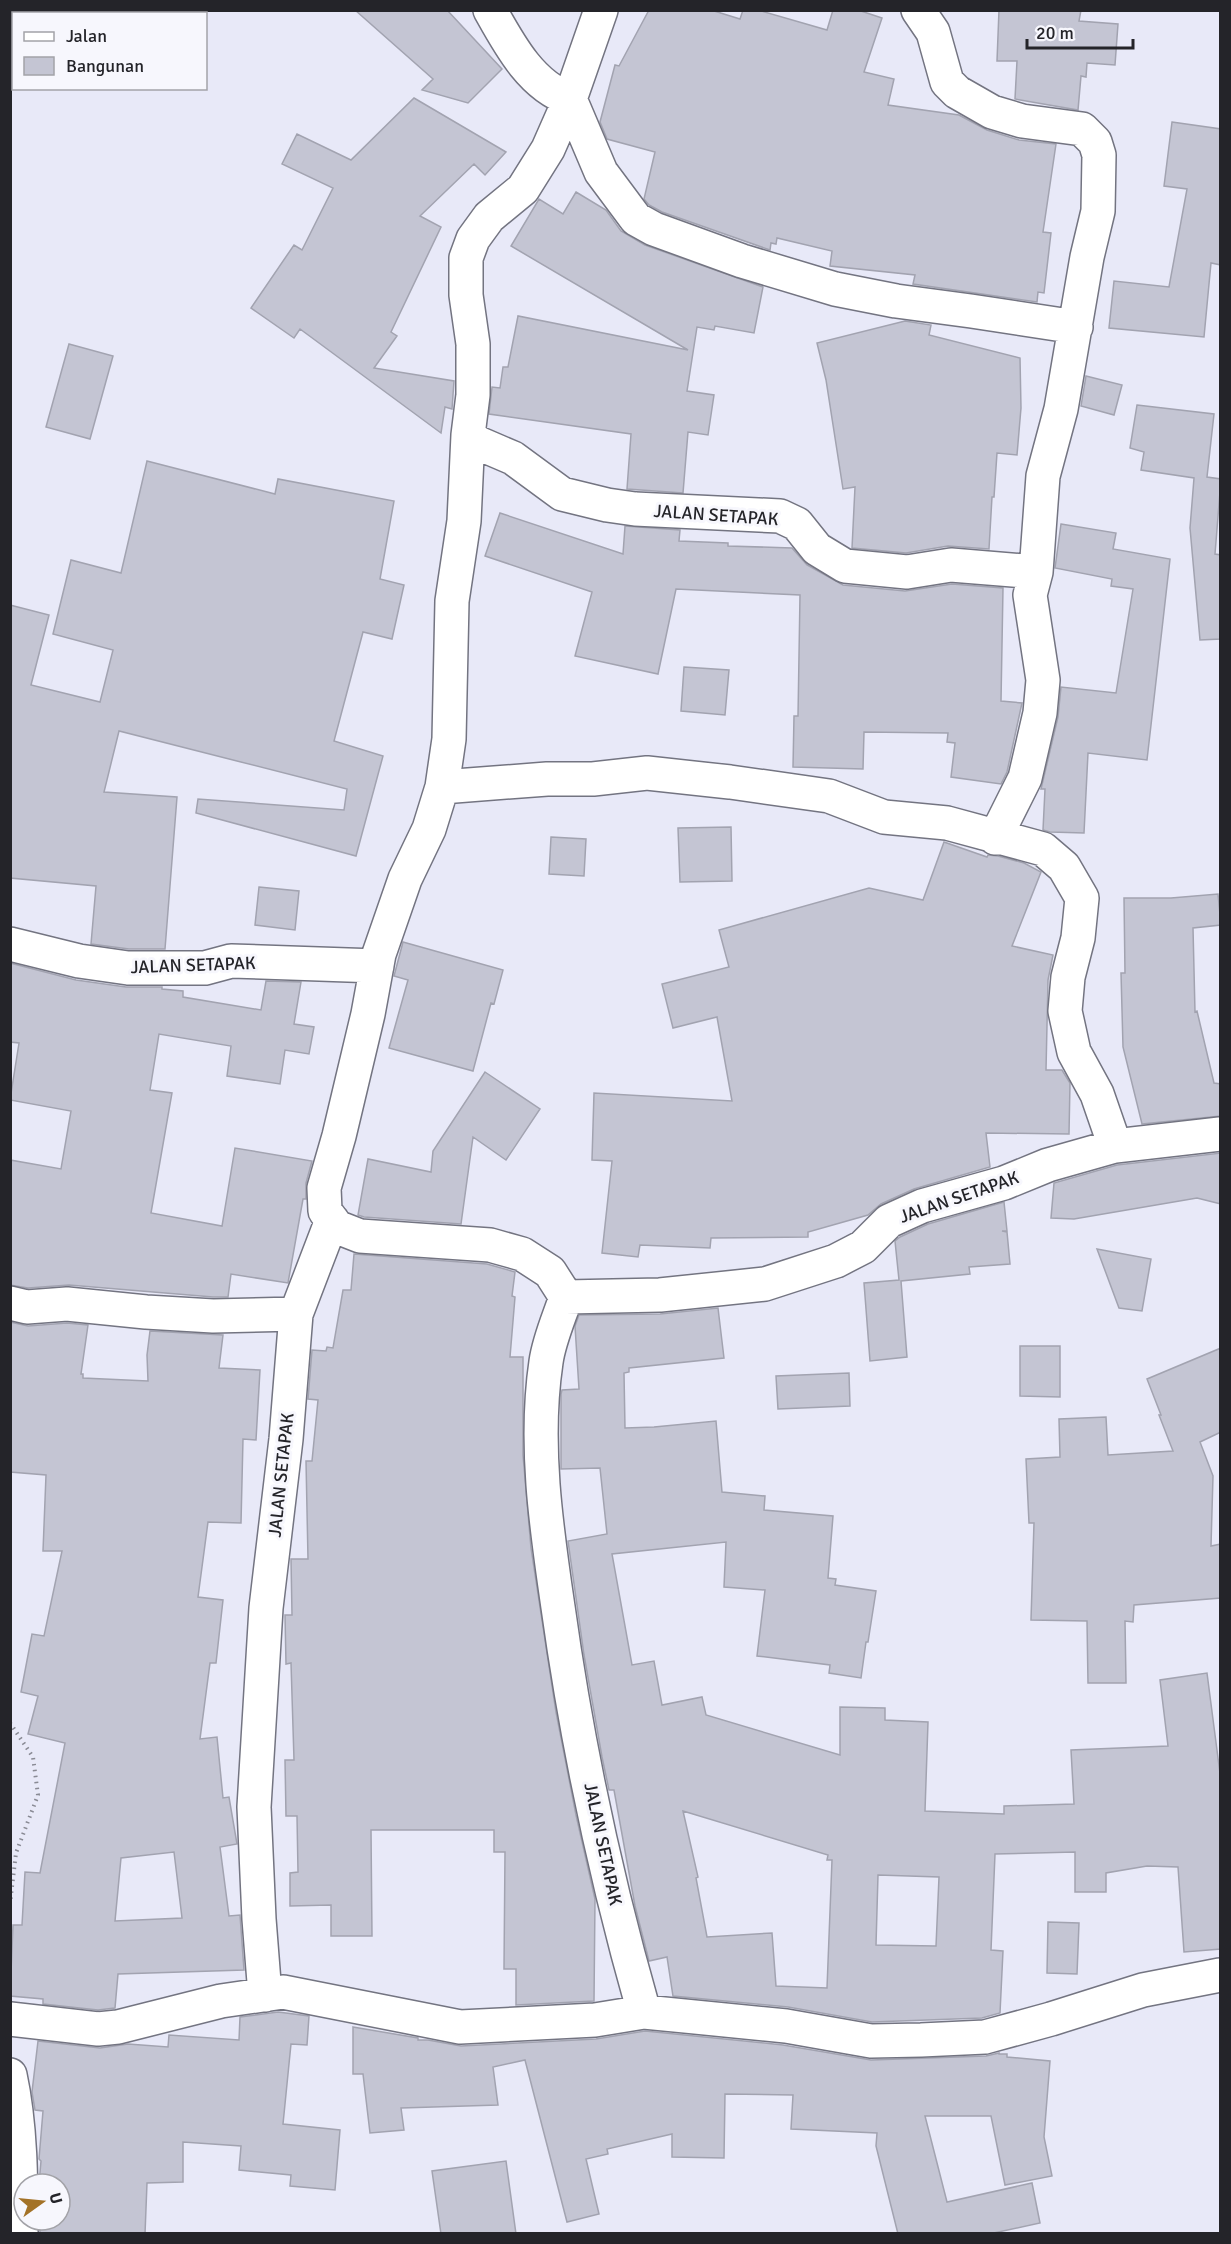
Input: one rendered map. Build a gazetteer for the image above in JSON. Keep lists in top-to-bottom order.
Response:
{
  "streets": {
    "street": ["JALAN SETAPAK"]
  },
  "legend": ["Jalan", "Bangunan"],
  "scale_bar": "20 m",
  "north": "right"
}
